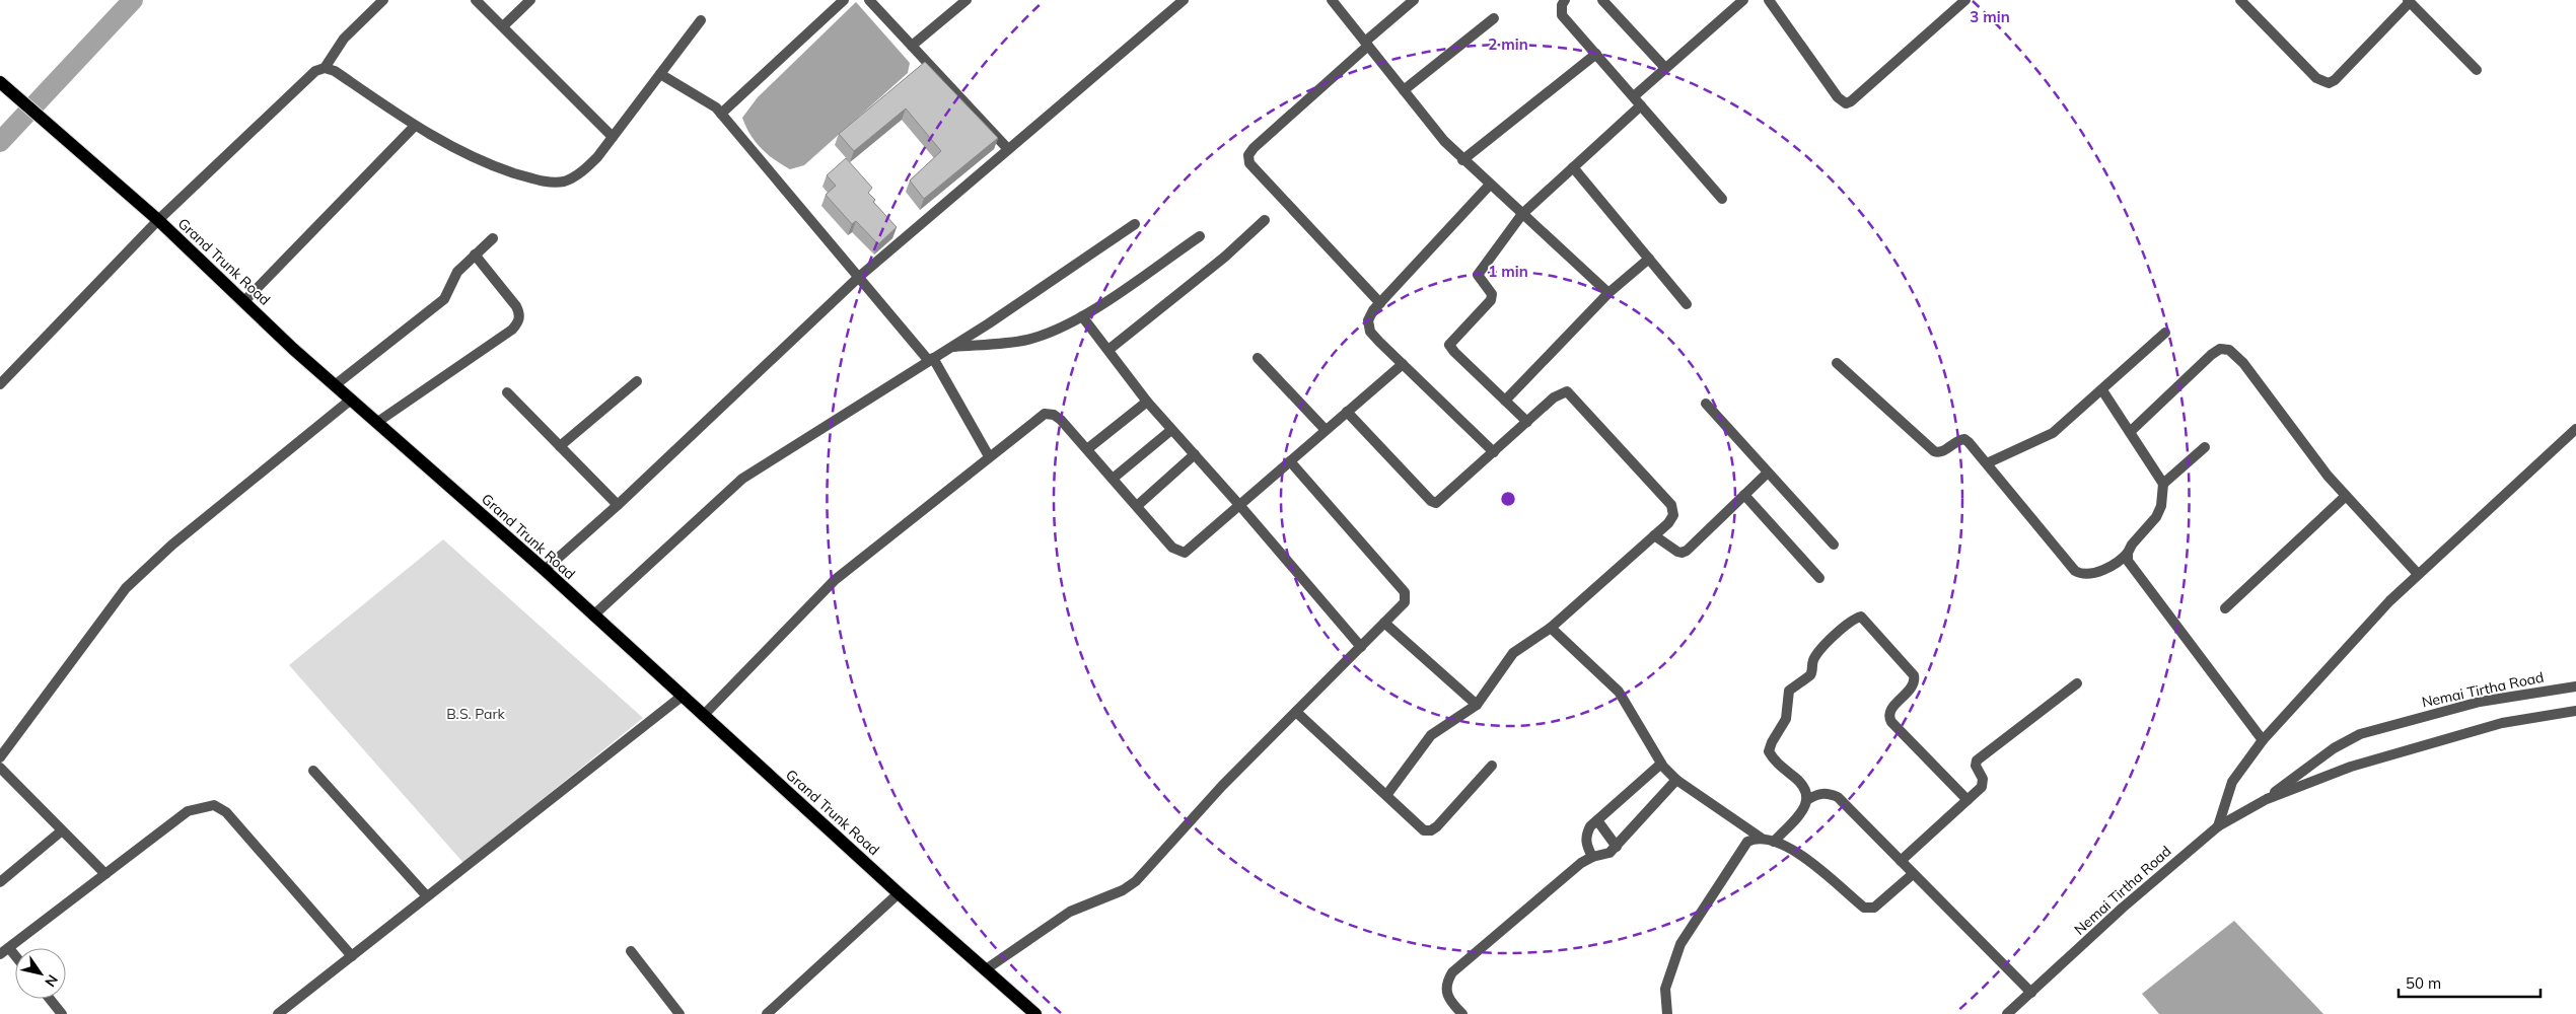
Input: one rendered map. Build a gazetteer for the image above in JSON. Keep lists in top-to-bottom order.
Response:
{
  "streets": {
    "main road": ["Grand Trunk Road"],
    "street": ["Nemai Tirtha Road"]
  },
  "parks": ["B.S. Park"],
  "scale_bar": "50 m",
  "north": "bottom right",
  "rings": ["3 min", "2 min", "1 min"]
}
